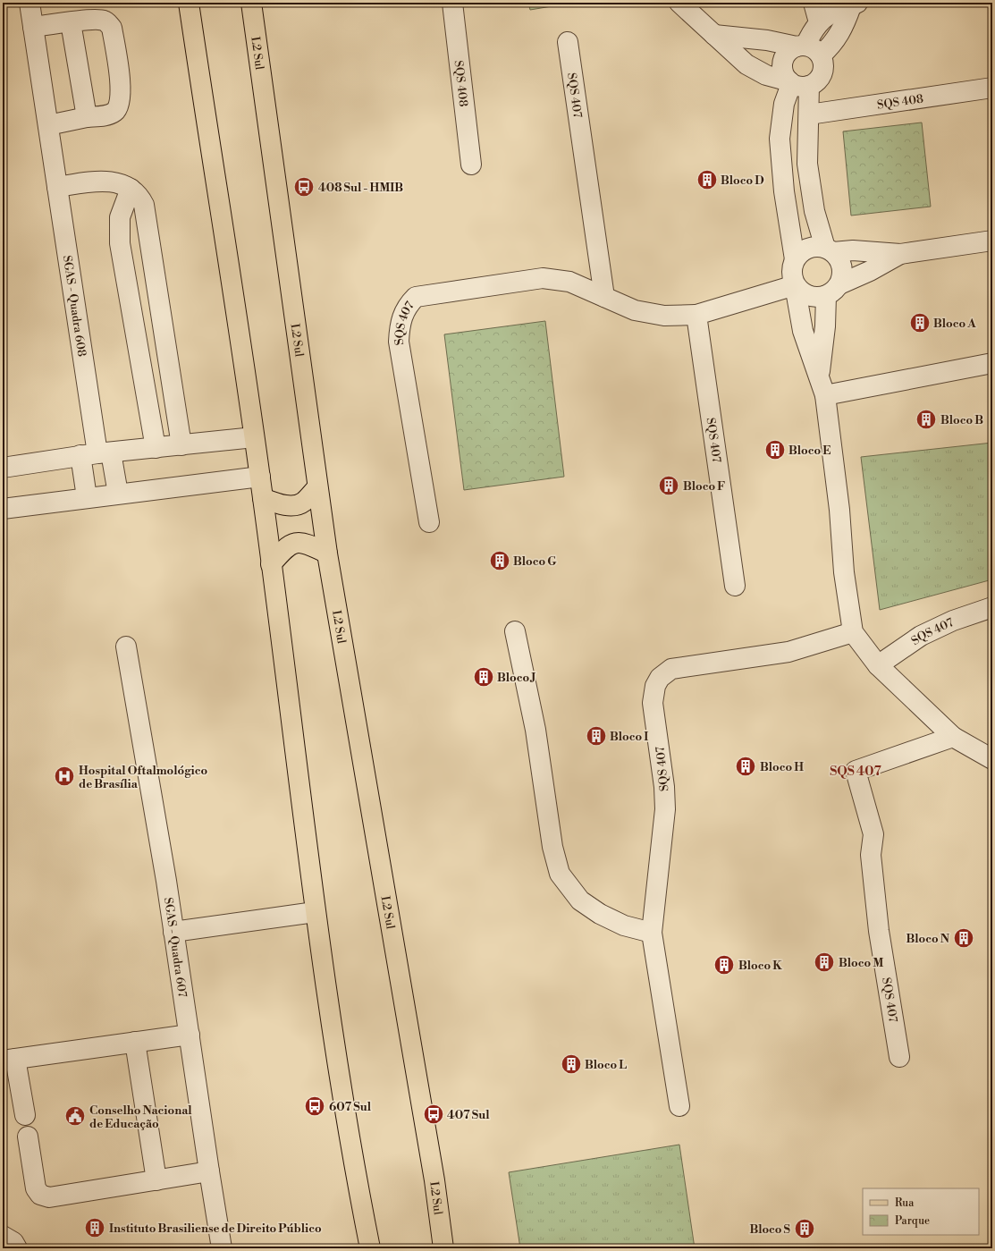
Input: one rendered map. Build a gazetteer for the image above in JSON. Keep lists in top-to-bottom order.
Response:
{
  "streets": {
    "main road": ["L2 Sul"],
    "street": [
      "SQS 408",
      "SQS 407",
      "SGAS - Quadra 608",
      "SGAS - Quadra 607"
    ]
  },
  "districts": ["SQS 407"],
  "places": {
    "building": [
      "Bloco D",
      "Bloco A",
      "Bloco B",
      "Bloco E",
      "Bloco F",
      "Bloco G",
      "Bloco J",
      "Bloco I",
      "Bloco H",
      "Bloco N",
      "Bloco M",
      "Bloco K",
      "Bloco L",
      "Instituto Brasiliense de Direito Público",
      "Bloco S"
    ],
    "bus stop": ["408 Sul - HMIB", "607 Sul", "407 Sul"],
    "hospital": ["Hospital Oftalmológico de Brasília"],
    "public building": ["Conselho Nacional de Educação"]
  },
  "legend": ["Rua", "Parque"]
}
